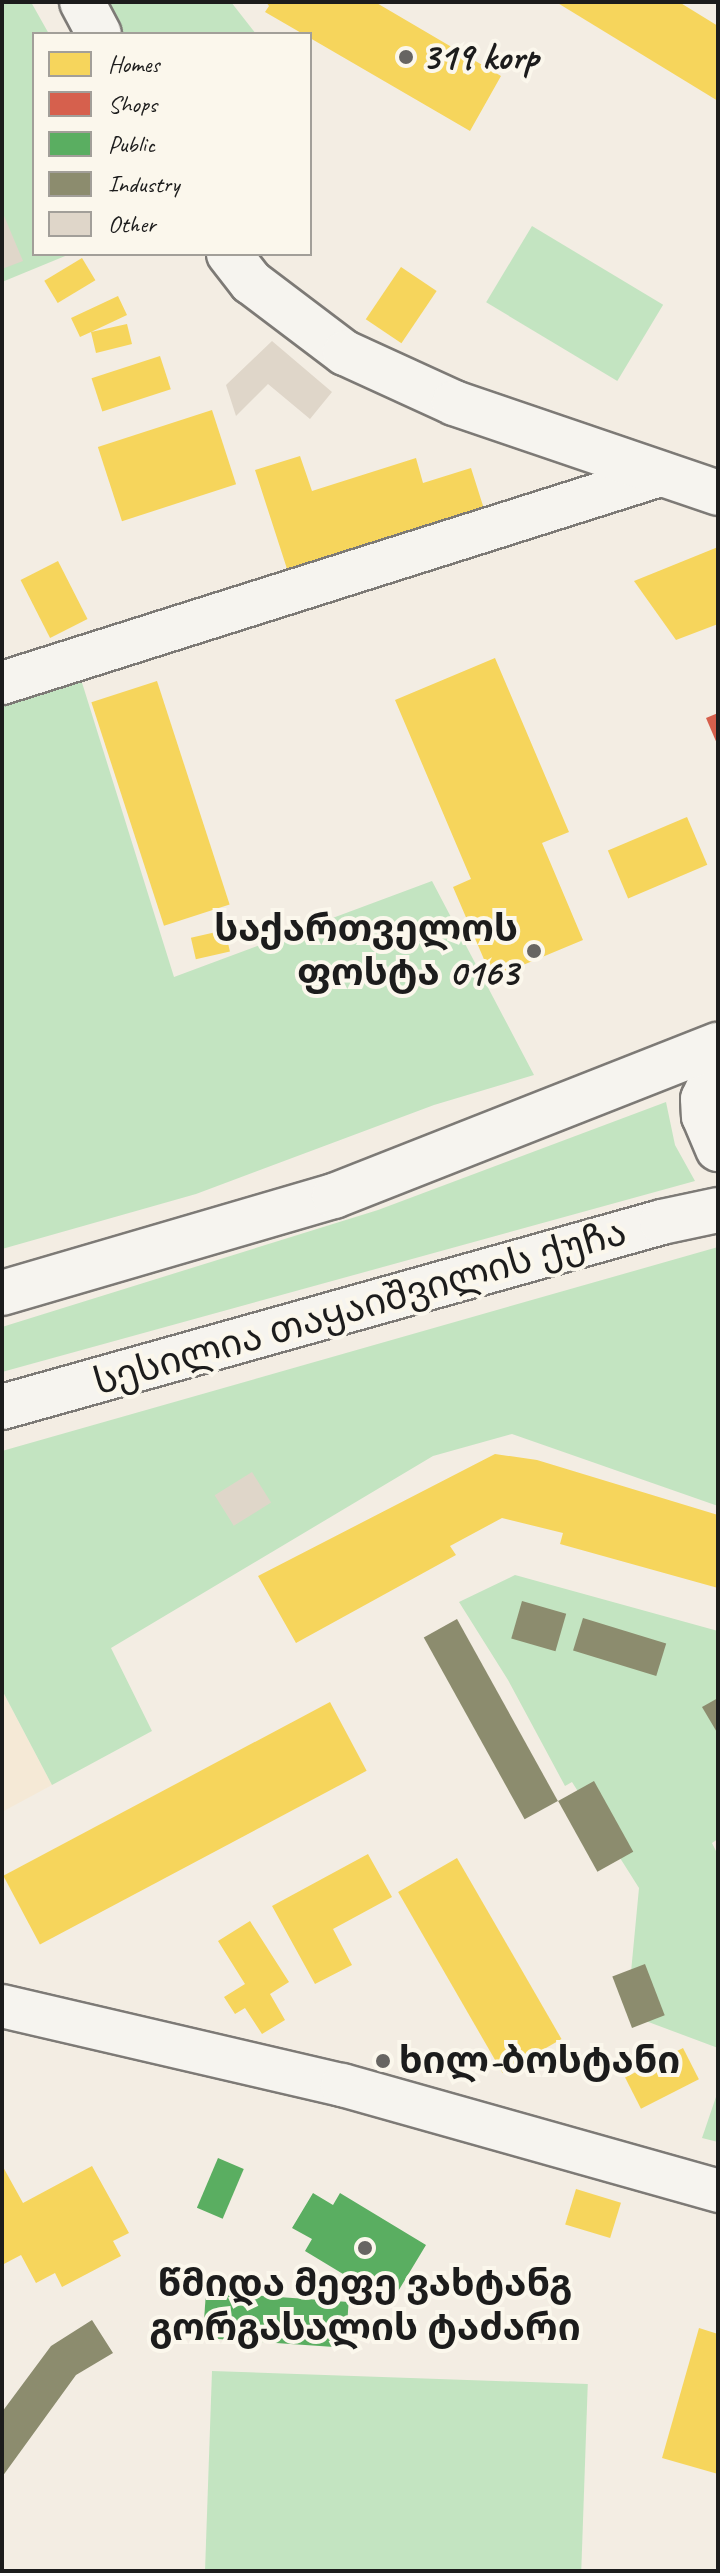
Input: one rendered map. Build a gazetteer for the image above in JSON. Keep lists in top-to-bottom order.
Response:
{
  "streets": {
    "main road": ["სესილია თაყაიშვილის ქუჩა"]
  },
  "places": [
    "319 korp",
    "საქართველოს ფოსტა 0163",
    "ხილ-ბოსტანი",
    "წმიდა მეფე ვახტანგ გორგასალის ტაძარი"
  ],
  "legend": [
    "Homes",
    "Shops",
    "Public",
    "Industry",
    "Other"
  ]
}
